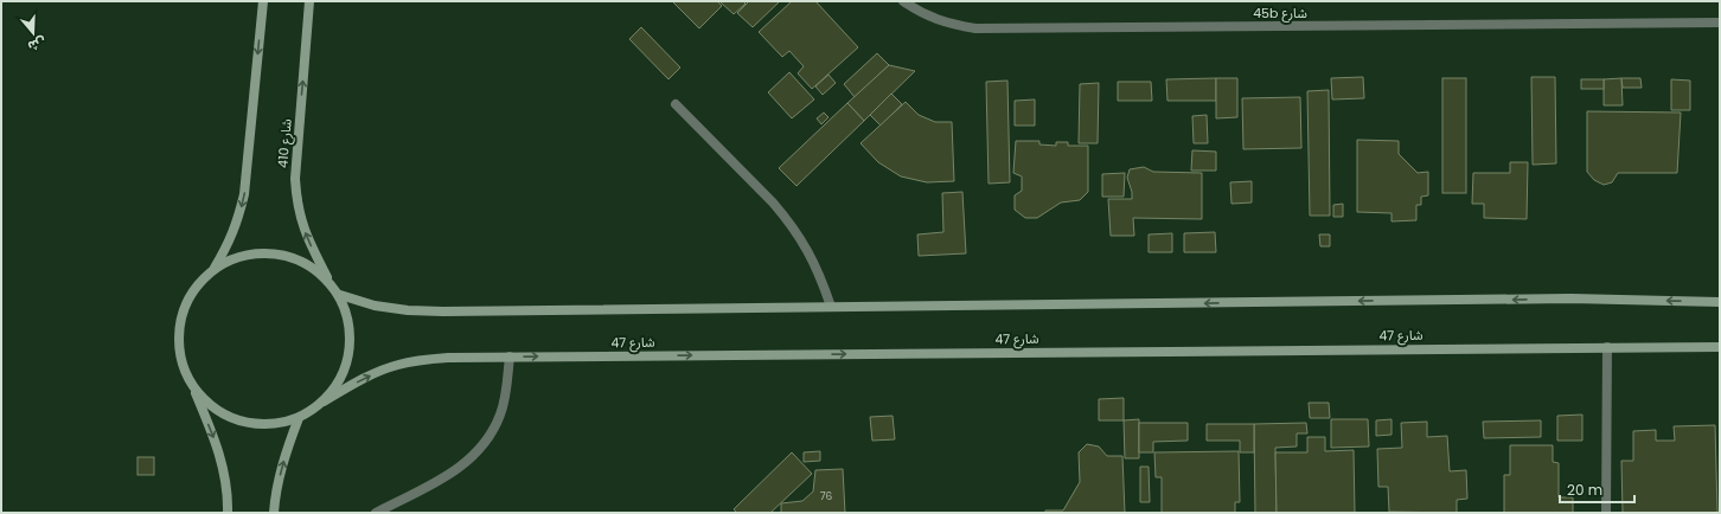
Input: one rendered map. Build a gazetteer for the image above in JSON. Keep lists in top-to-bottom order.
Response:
{
  "streets": {
    "street": ["45b شارع", "شارع 410", "شارع 47"]
  },
  "house_numbers": ["76"],
  "scale_bar": "20 m",
  "north": "bottom"
}
